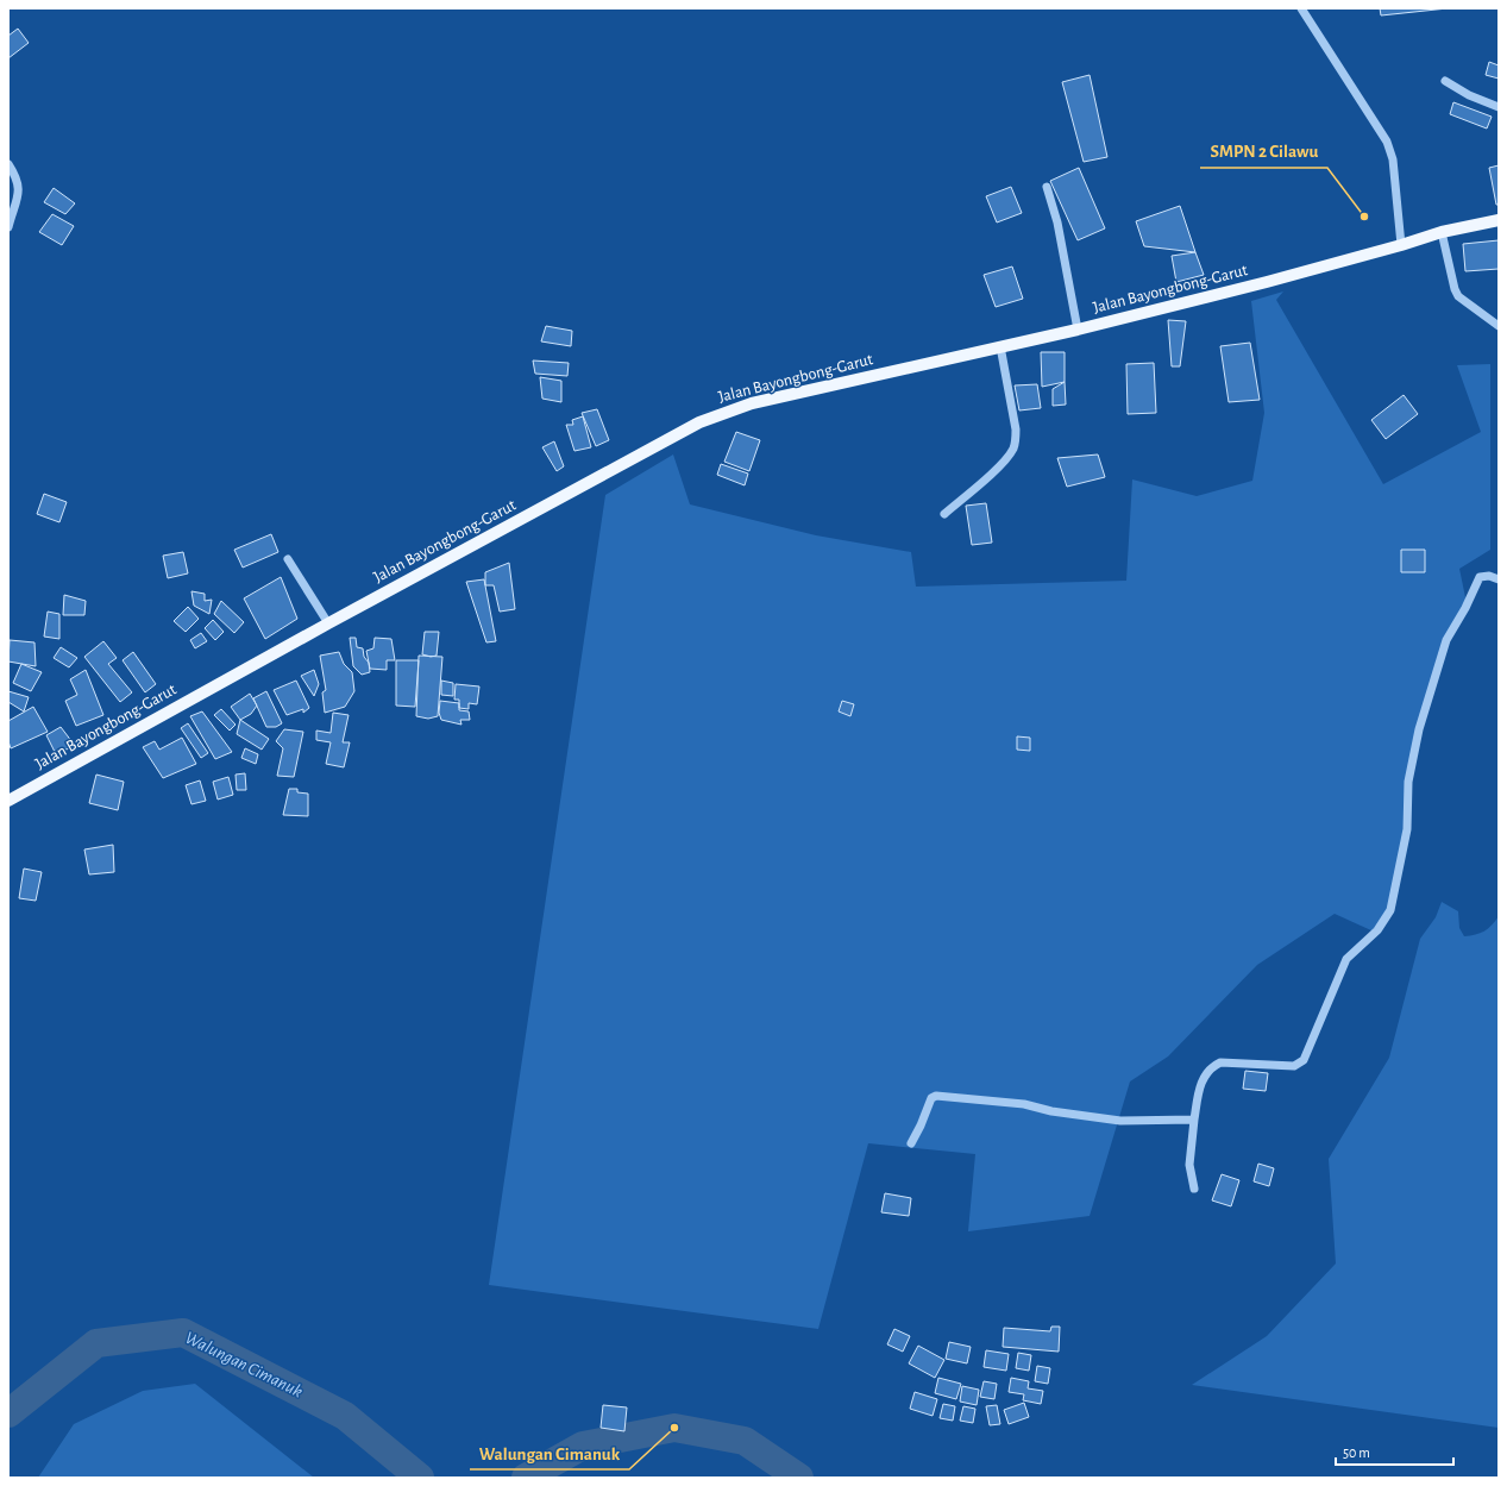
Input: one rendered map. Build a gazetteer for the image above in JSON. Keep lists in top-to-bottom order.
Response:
{
  "streets": {
    "main road": ["Jalan Bayongbong-Garut"]
  },
  "water": ["Walungan Cimanuk"],
  "places": ["SMPN 2 Cilawu", "Walungan Cimanuk"],
  "scale_bar": "50 m"
}
